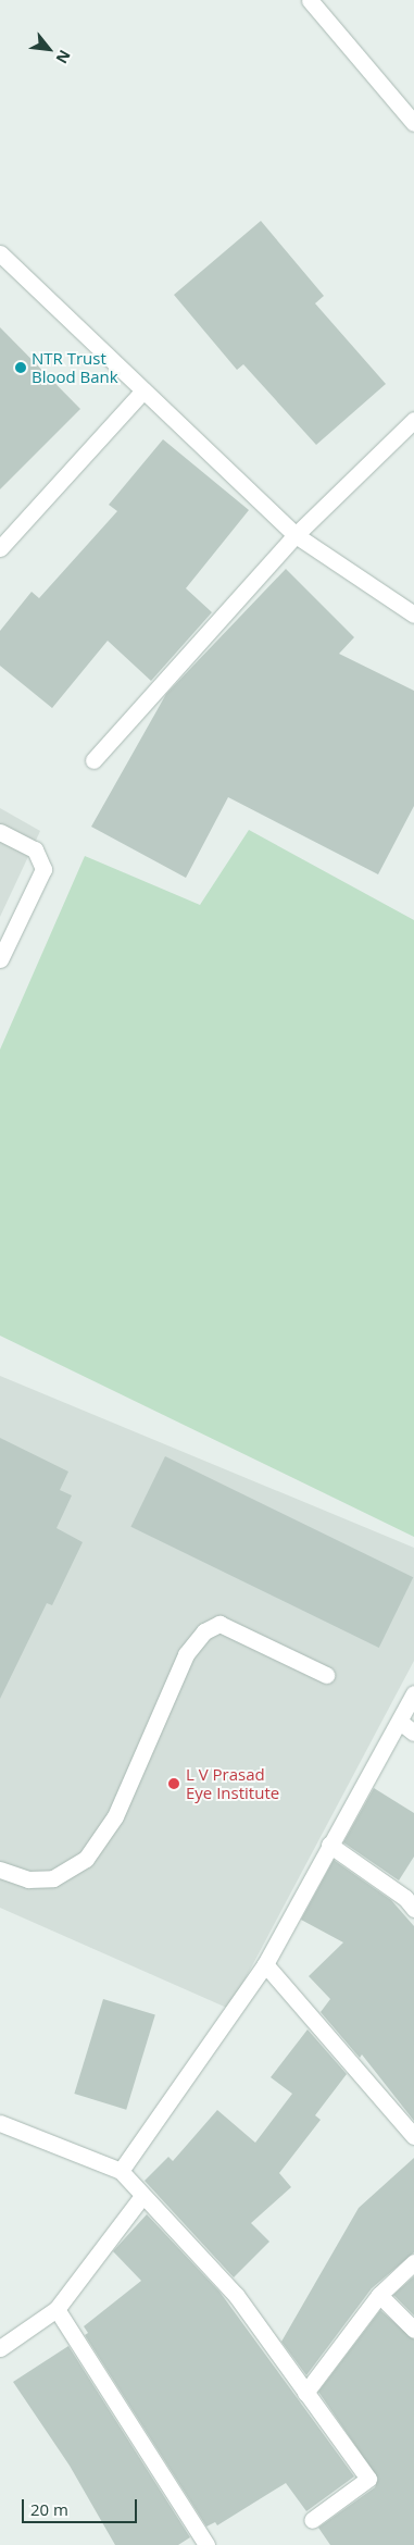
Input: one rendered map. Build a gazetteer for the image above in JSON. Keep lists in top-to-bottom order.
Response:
{
  "places": ["NTR Trust Blood Bank", "L V Prasad Eye Institute"],
  "scale_bar": "20 m",
  "north": "bottom right"
}
